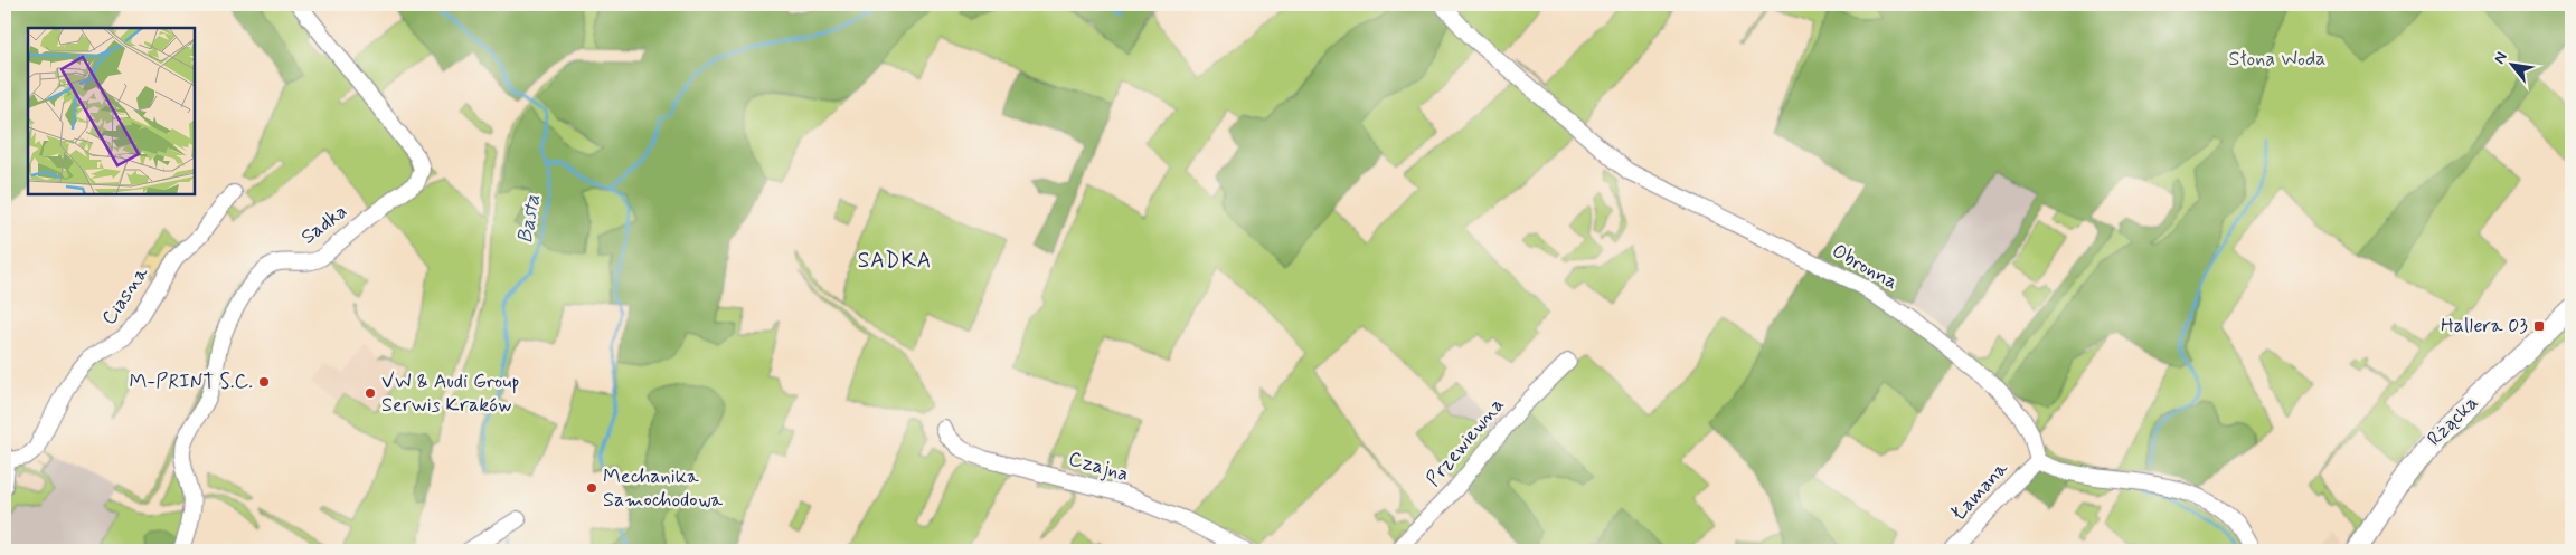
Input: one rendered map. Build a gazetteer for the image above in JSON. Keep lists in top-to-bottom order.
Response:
{
  "streets": {
    "street": [
      "Sadka",
      "Obronna",
      "Ciasna",
      "Rżącka",
      "Przewiewna",
      "Czajna",
      "Łamana"
    ]
  },
  "crossings": [
    ["Obronna", "Łamana"]
  ],
  "districts": ["SADKA"],
  "water": ["Basta"],
  "parks": ["Słona Woda"],
  "places": {
    "transit": ["Hallera 03"],
    "other": ["M-PRINT S.C.", "VW & Audi Group Serwis Kraków", "Mechanika Samochodowa"]
  },
  "north": "top left"
}
